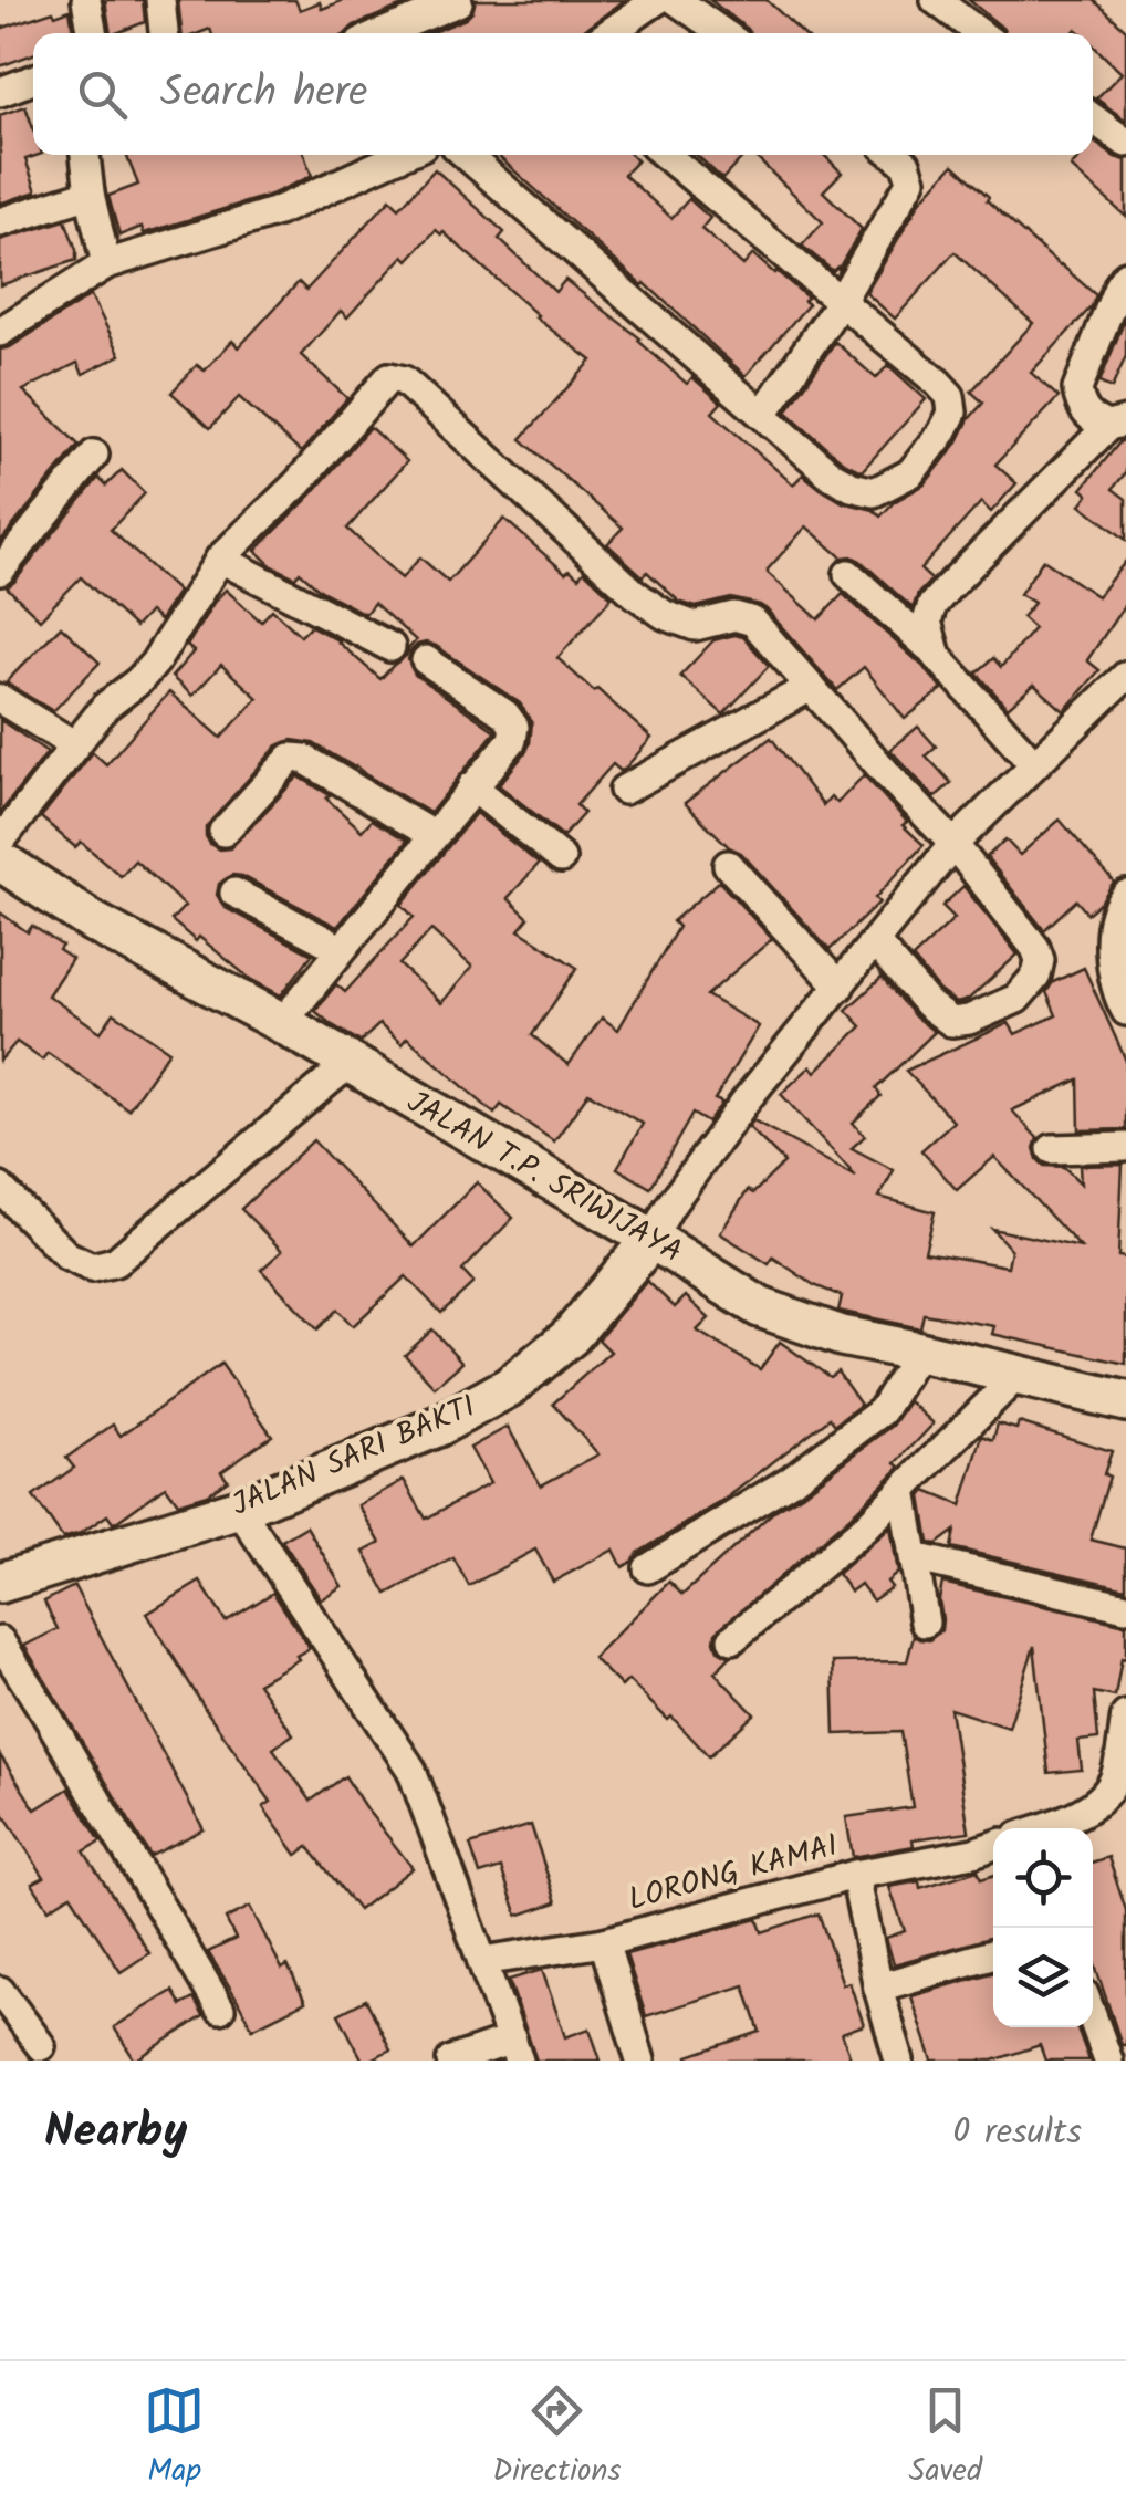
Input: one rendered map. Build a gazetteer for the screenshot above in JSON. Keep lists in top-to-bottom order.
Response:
{
  "streets": {
    "main road": ["JALAN T.P. SRIWIJAYA", "JALAN SARI BAKTI"],
    "street": ["LORONG KAMAI"]
  },
  "crossings": [
    ["JALAN T.P. SRIWIJAYA", "JALAN SARI BAKTI"]
  ],
  "page": {
    "search": "Search here",
    "heading": ["Nearby", "0 results"],
    "nav": ["Map", "Directions", "Saved"]
  }
}
